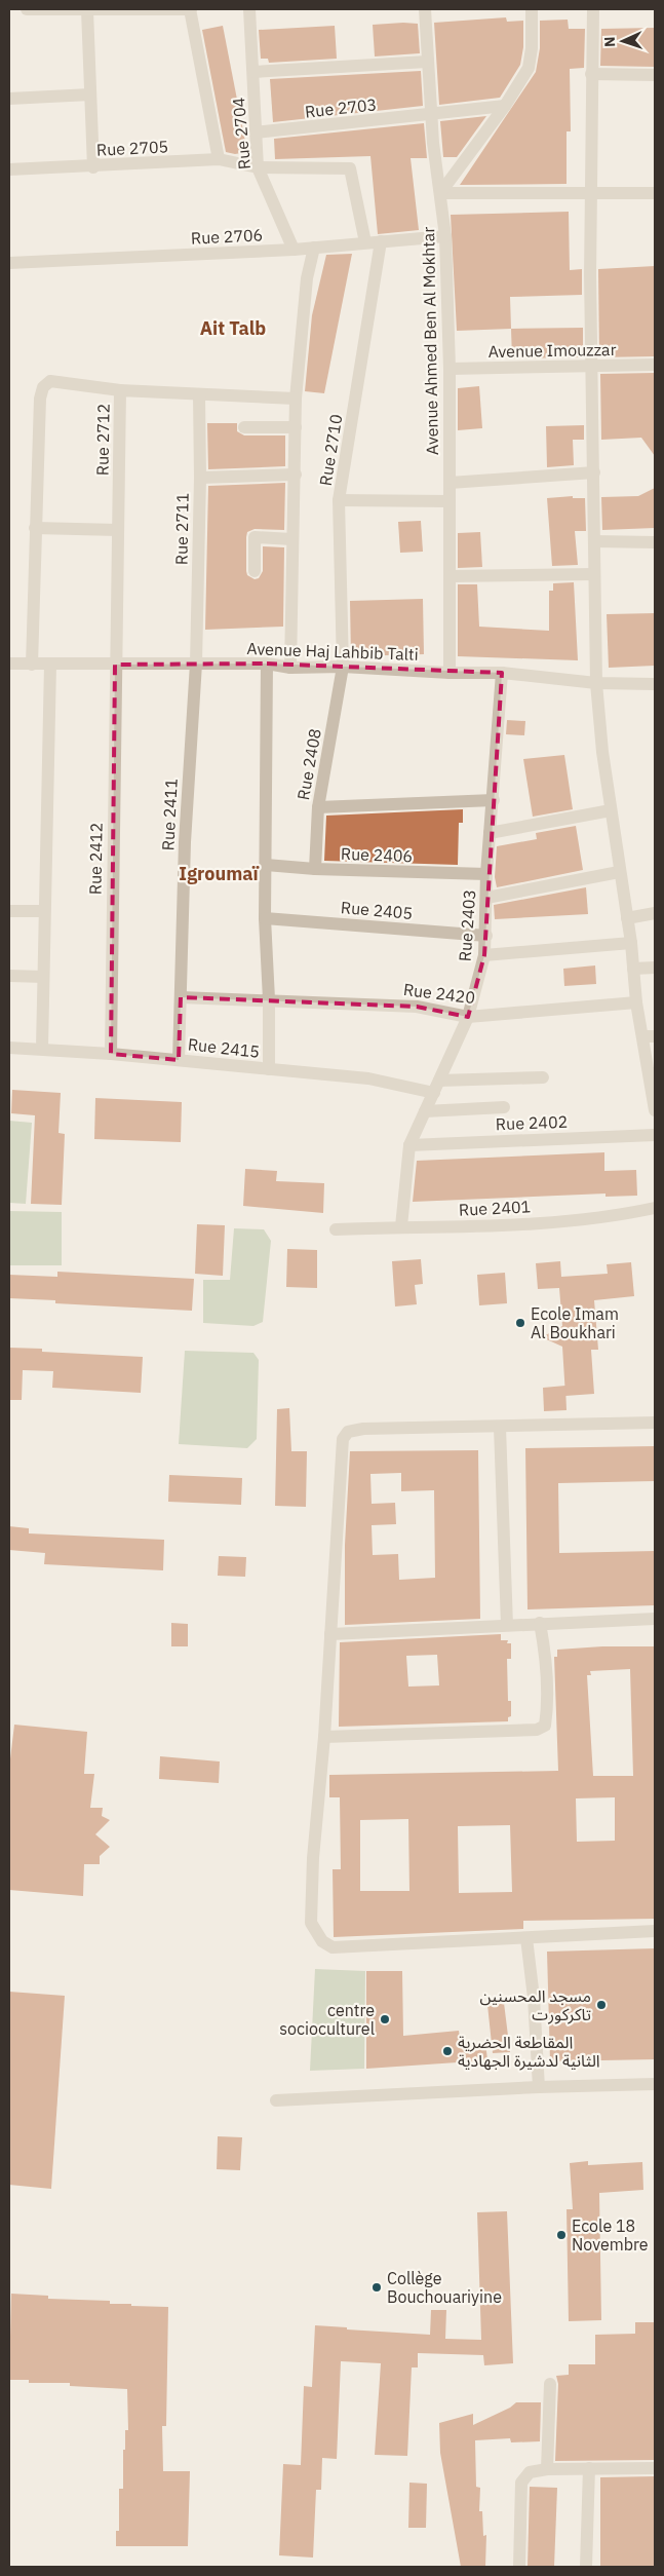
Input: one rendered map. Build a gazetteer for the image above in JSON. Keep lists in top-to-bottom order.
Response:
{
  "streets": {
    "street": [
      "Rue 2703",
      "Rue 2704",
      "Rue 2705",
      "Rue 2706",
      "Avenue Ahmed Ben Al Mokhtar",
      "Avenue Imouzzar",
      "Rue 2712",
      "Rue 2710",
      "Rue 2711",
      "Avenue Haj Lahbib Talti",
      "Rue 2408",
      "Rue 2411",
      "Rue 2406",
      "Rue 2412",
      "Rue 2405",
      "Rue 2403",
      "Rue 2420",
      "Rue 2415",
      "Rue 2402",
      "Rue 2401"
    ]
  },
  "crossings": [
    ["Rue 2703", "Rue 2704"],
    ["Rue 2703", "Avenue Ahmed Ben Al Mokhtar"],
    ["Rue 2704", "Rue 2705"],
    ["Rue 2704", "Rue 2706"],
    ["Rue 2705", "Rue 2706"],
    ["Rue 2706", "Avenue Ahmed Ben Al Mokhtar"],
    ["Rue 2706", "Rue 2710"],
    ["Avenue Ahmed Ben Al Mokhtar", "Avenue Imouzzar"],
    ["Avenue Ahmed Ben Al Mokhtar", "Avenue Haj Lahbib Talti"],
    ["Rue 2712", "Rue 2711"],
    ["Rue 2712", "Avenue Haj Lahbib Talti"],
    ["Rue 2712", "Rue 2412"],
    ["Rue 2710", "Avenue Haj Lahbib Talti"],
    ["Rue 2710", "Rue 2408"],
    ["Rue 2711", "Avenue Haj Lahbib Talti"],
    ["Rue 2711", "Rue 2411"],
    ["Avenue Haj Lahbib Talti", "Rue 2408"],
    ["Avenue Haj Lahbib Talti", "Rue 2411"],
    ["Avenue Haj Lahbib Talti", "Rue 2412"],
    ["Avenue Haj Lahbib Talti", "Rue 2403"],
    ["Rue 2408", "Rue 2406"],
    ["Rue 2411", "Rue 2420"],
    ["Rue 2411", "Rue 2415"],
    ["Rue 2406", "Rue 2403"],
    ["Rue 2412", "Rue 2415"],
    ["Rue 2405", "Rue 2403"],
    ["Rue 2403", "Rue 2420"],
    ["Rue 2403", "Rue 2415"],
    ["Rue 2403", "Rue 2402"],
    ["Rue 2403", "Rue 2401"]
  ],
  "districts": ["Ait Talb", "Igroumaï"],
  "places": [
    "Ecole Imam Al Boukhari",
    "مسجد المحسنين تاكركورت",
    "centre socioculturel",
    "المقاطعة الحضرية الثانية لدشيرة الجهادية",
    "Ecole 18 Novembre",
    "Collège Bouchouariyine"
  ],
  "north": "left"
}
